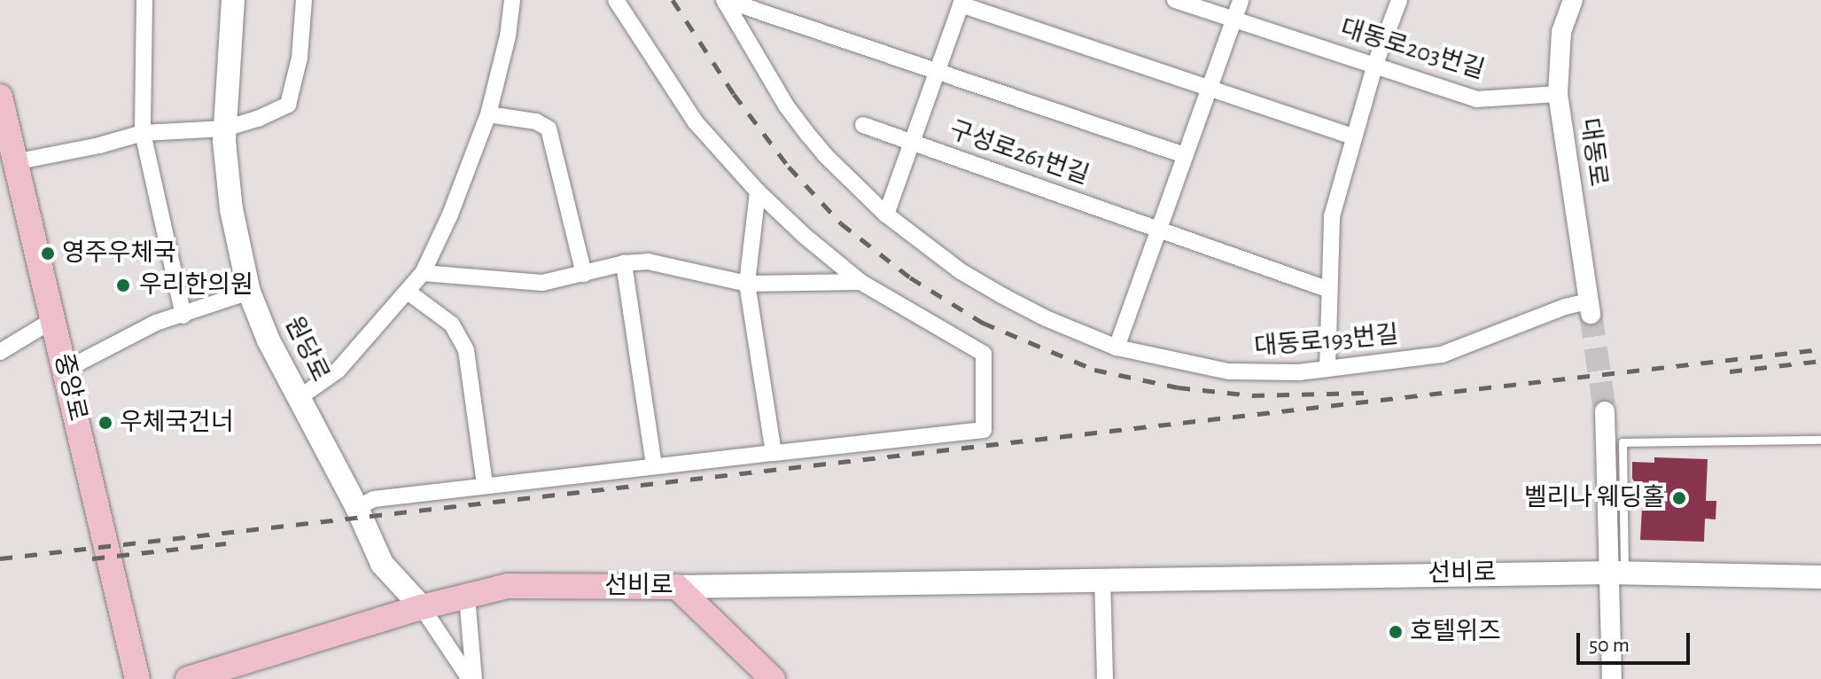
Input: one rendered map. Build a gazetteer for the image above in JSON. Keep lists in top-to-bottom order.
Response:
{
  "streets": {
    "main road": ["원당로", "중앙로", "선비로"],
    "street": [
      "대동로203번길",
      "대동로",
      "구성로261번길",
      "대동로193번길"
    ]
  },
  "crossings": [
    ["대동로203번길", "대동로"],
    ["대동로", "대동로193번길"],
    ["원당로", "선비로"]
  ],
  "places": [
    "영주우체국",
    "우리한의원",
    "우체국건너",
    "벨리나 웨딩홀",
    "호텔위즈"
  ],
  "scale_bar": "50 m"
}
